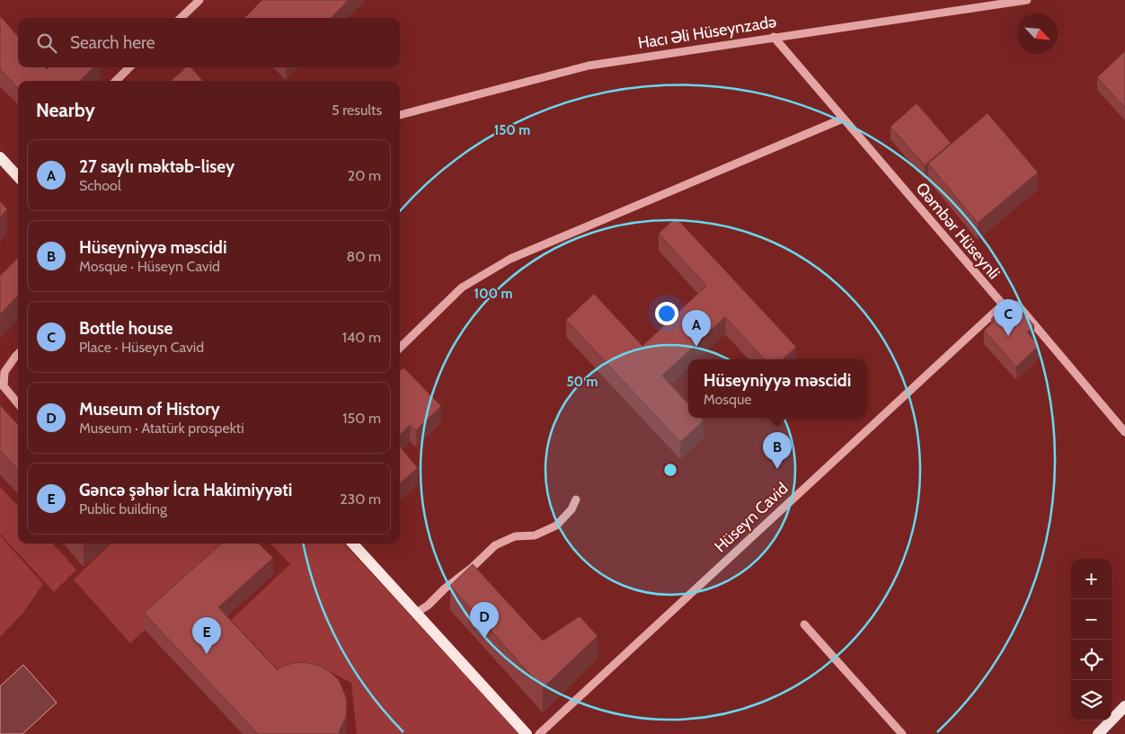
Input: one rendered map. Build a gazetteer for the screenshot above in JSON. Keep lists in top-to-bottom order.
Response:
{
  "streets": {
    "street": ["Hacı Əli Hüseynzadə", "Qəmbər Hüseynli", "Hüseyn Cavid"]
  },
  "crossings": [
    ["Hacı Əli Hüseynzadə", "Qəmbər Hüseynli"],
    ["Qəmbər Hüseynli", "Hüseyn Cavid"]
  ],
  "north": "bottom right",
  "page": {
    "search": "Search here",
    "heading": ["Nearby", "5 results"],
    "list": [
      {
        "mark": "A",
        "name": "27 saylı məktəb-lisey",
        "note": "School",
        "value": "20 m"
      },
      {
        "mark": "B",
        "name": "Hüseyniyyə məscidi",
        "note": "Mosque · Hüseyn Cavid",
        "value": "80 m"
      },
      {
        "mark": "C",
        "name": "Bottle house",
        "note": "Place · Hüseyn Cavid",
        "value": "140 m"
      },
      {
        "mark": "D",
        "name": "Museum of History",
        "note": "Museum · Atatürk prospekti",
        "value": "150 m"
      },
      {
        "mark": "E",
        "name": "Gəncə şəhər İcra Hakimiyyəti",
        "note": "Public building",
        "value": "230 m"
      }
    ],
    "pins": [
      "C",
      "A",
      "B",
      "D",
      "E"
    ],
    "popup": ["Hüseyniyyə məscidi", "Mosque"],
    "map_buttons": ["+", "−"]
  },
  "rings": ["150 m", "100 m", "50 m"]
}
